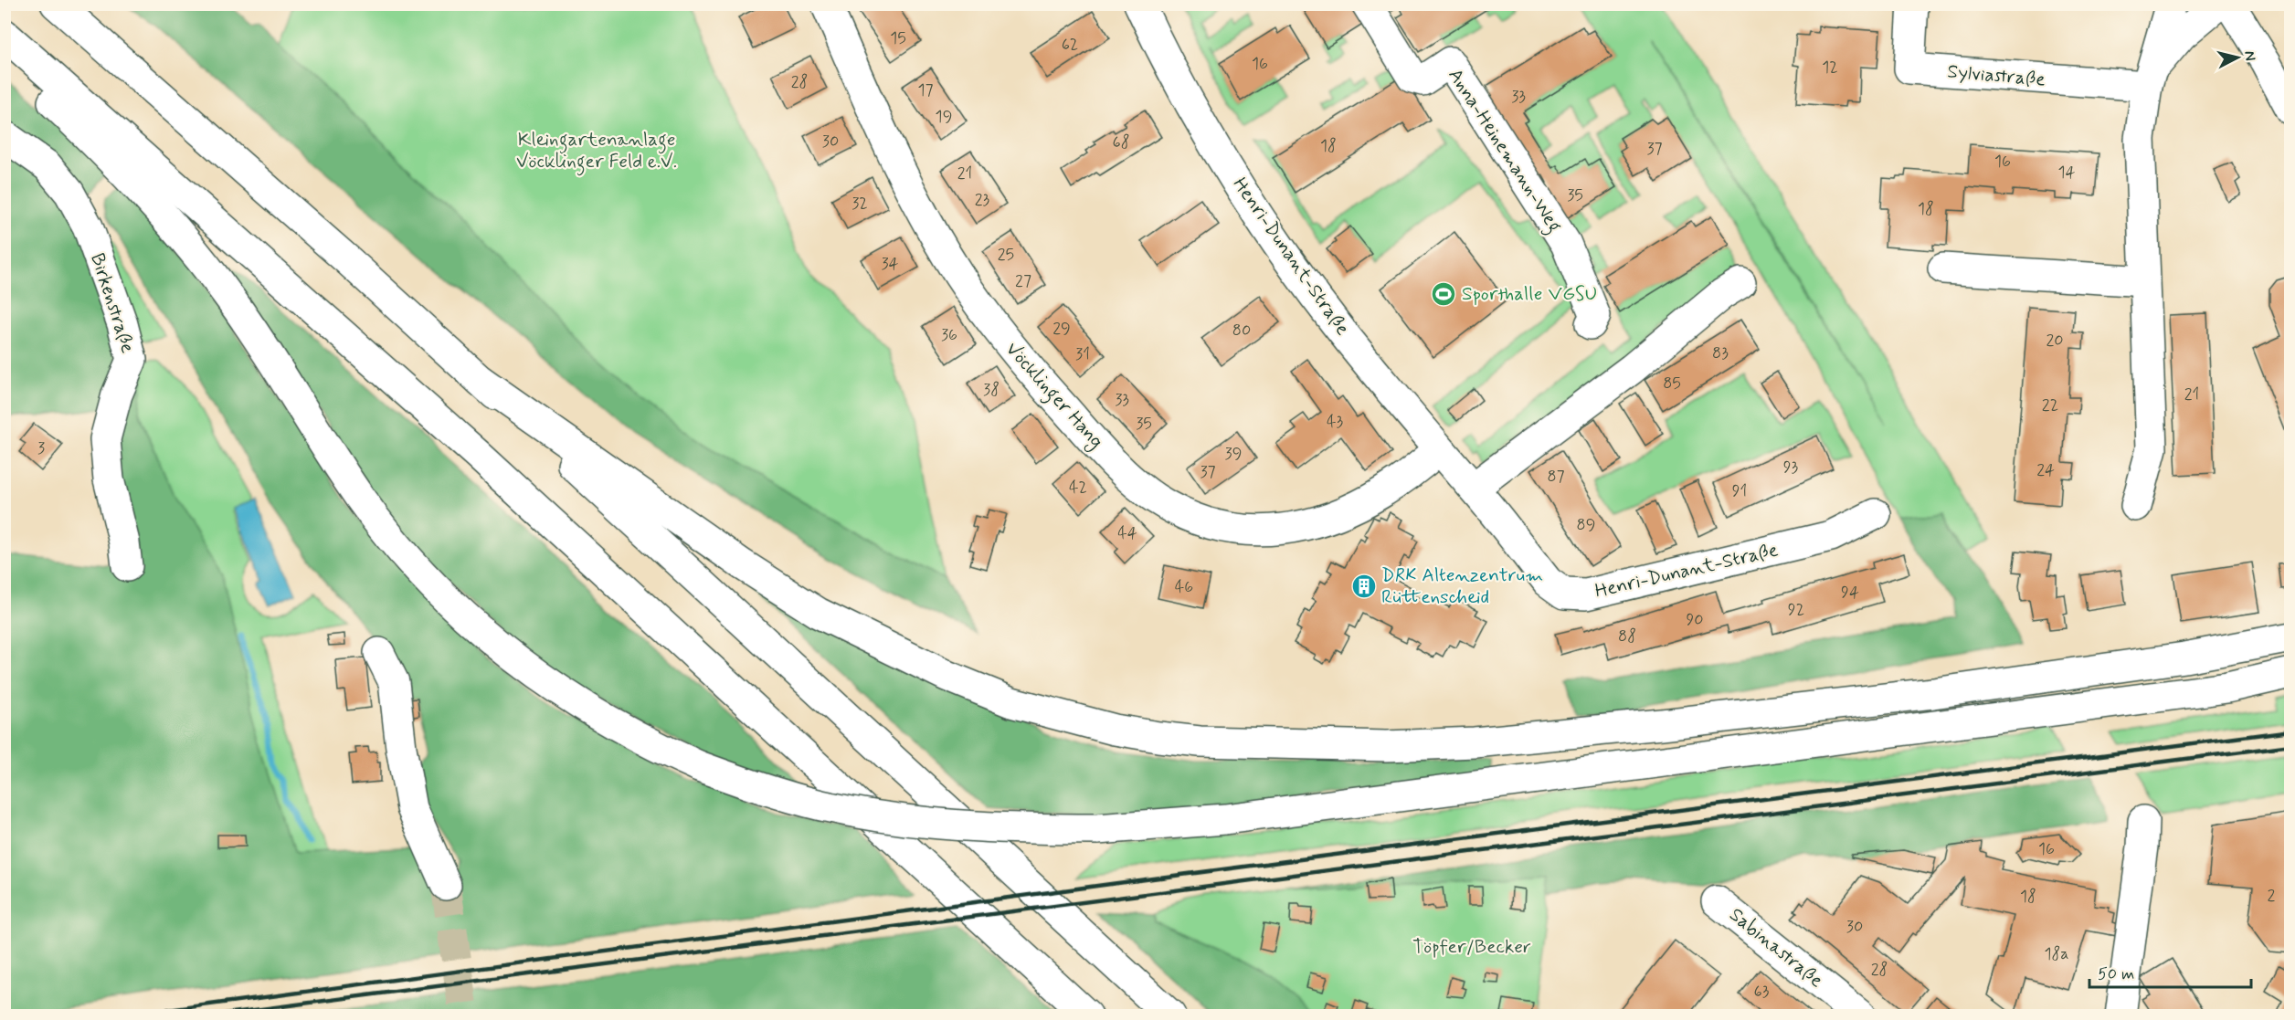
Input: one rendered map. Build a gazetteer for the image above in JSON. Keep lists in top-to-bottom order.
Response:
{
  "streets": {
    "main road": [
      "Sylviastraße",
      "Anna-Heinemann-Weg",
      "Henri-Dunant-Straße",
      "Birkenstraße",
      "Vöcklinger Hang",
      "Sabinastraße"
    ]
  },
  "crossings": [
    ["Henri-Dunant-Straße", "Vöcklinger Hang"]
  ],
  "parks": ["Kleingartenanlage Vöcklinger Feld e.V.", "Töpfer/Becker"],
  "places": {
    "sports": ["Sporthalle VGSU"],
    "building": ["DRK Altenzentrum Rüttenscheid"]
  },
  "house_numbers": [
    "15",
    "62",
    "16",
    "12",
    "28",
    "17",
    "33",
    "19",
    "30",
    "68",
    "18",
    "37",
    "16",
    "14",
    "21",
    "35",
    "23",
    "32",
    "18",
    "25",
    "34",
    "27",
    "29",
    "80",
    "36",
    "20",
    "83",
    "31",
    "85",
    "38",
    "21",
    "33",
    "22",
    "43",
    "35",
    "3",
    "39",
    "93",
    "24",
    "37",
    "87",
    "42",
    "91",
    "89",
    "44",
    "46",
    "94",
    "92",
    "90",
    "88",
    "16",
    "2",
    "18",
    "30",
    "18a",
    "28",
    "63"
  ],
  "scale_bar": "50 m",
  "north": "right"
}
